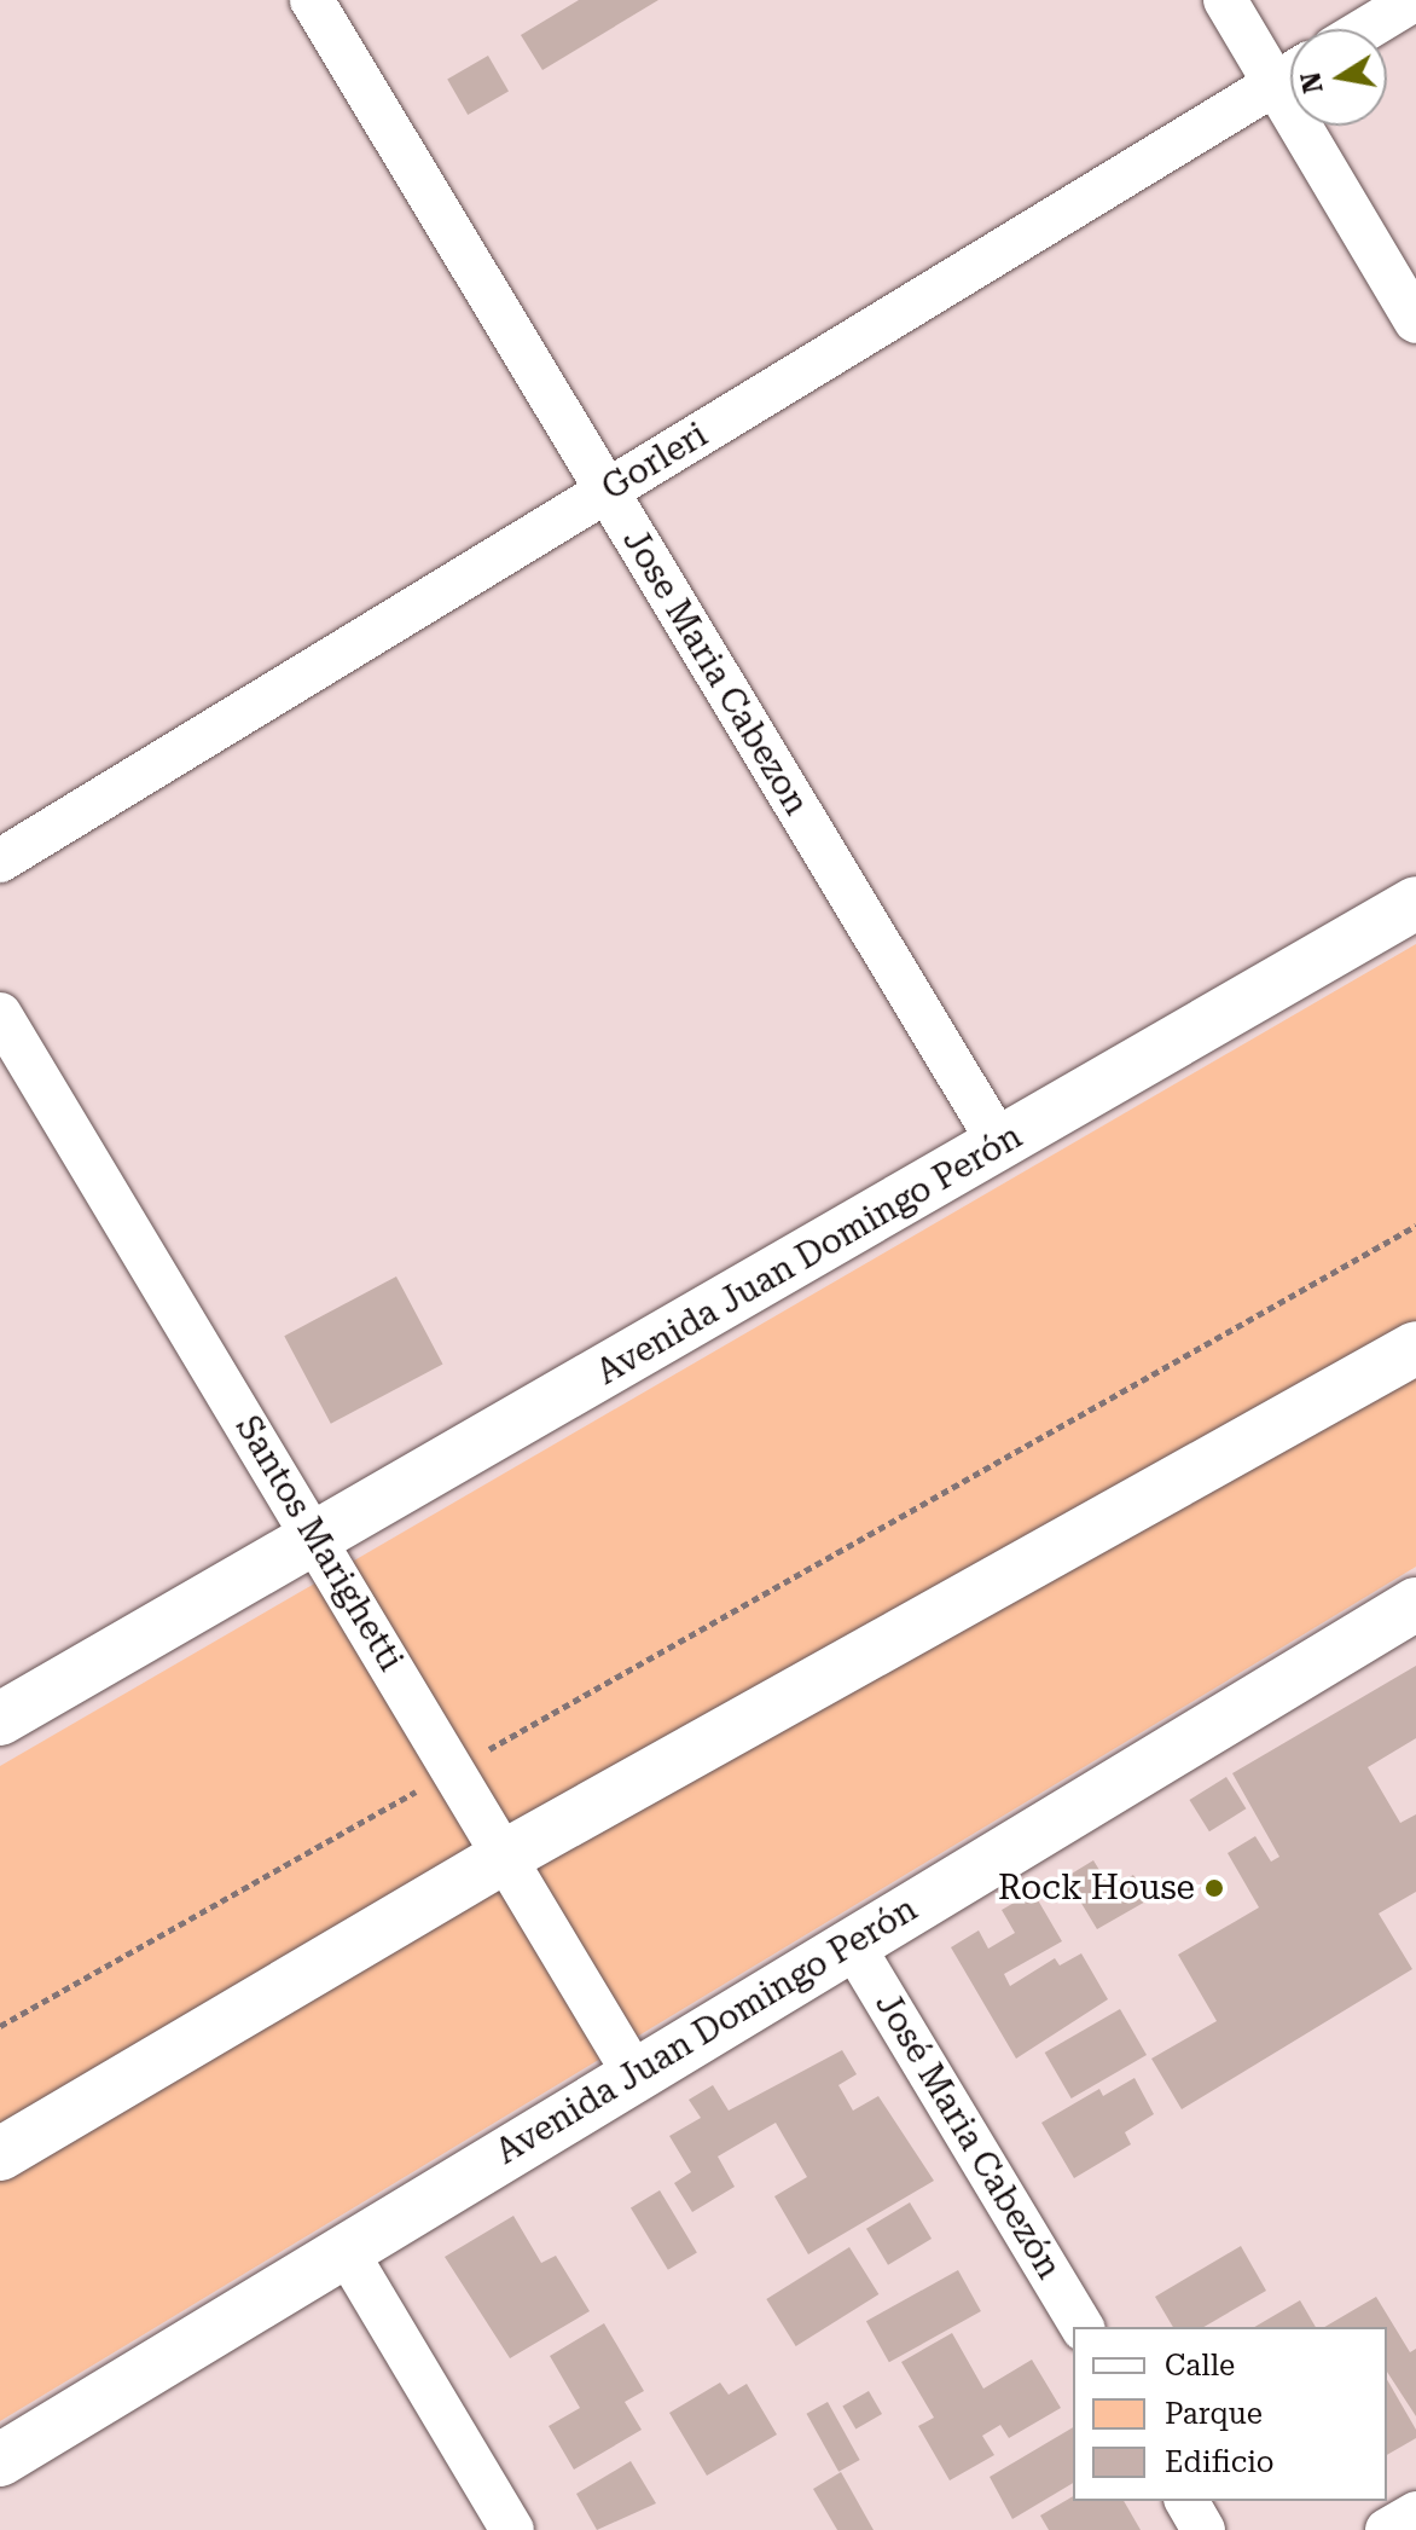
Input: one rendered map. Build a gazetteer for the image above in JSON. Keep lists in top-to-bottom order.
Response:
{
  "streets": {
    "main road": ["Avenida Juan Domingo Perón"],
    "street": [
      "Gorleri",
      "Jose Maria Cabezon",
      "Santos Marighetti",
      "José Maria Cabezón"
    ]
  },
  "crossings": [
    ["Gorleri", "Jose Maria Cabezon"],
    ["Jose Maria Cabezon", "Avenida Juan Domingo Perón"],
    ["Avenida Juan Domingo Perón", "Santos Marighetti"],
    ["Avenida Juan Domingo Perón", "José Maria Cabezón"]
  ],
  "places": ["Rock House"],
  "legend": ["Calle", "Parque", "Edificio"],
  "north": "left"
}
